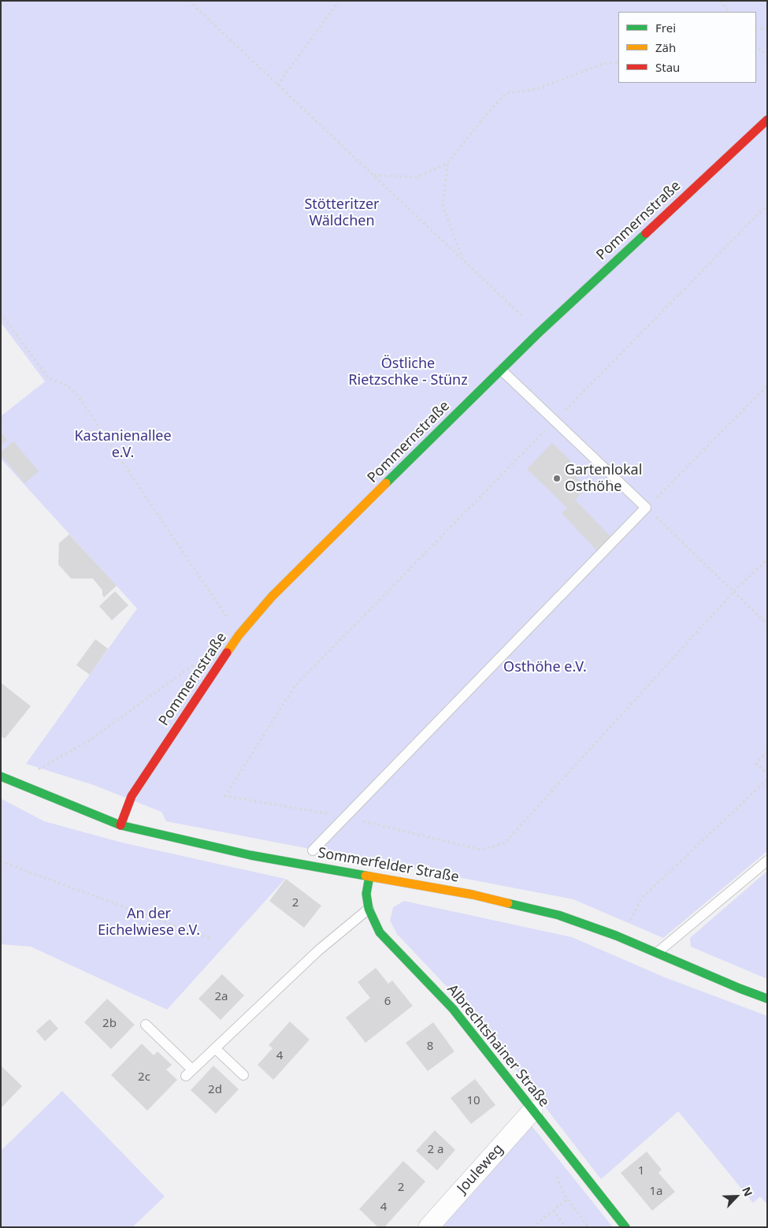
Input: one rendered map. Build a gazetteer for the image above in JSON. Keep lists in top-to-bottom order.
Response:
{
  "streets": {
    "street": [
      "Pommernstraße",
      "Sommerfelder Straße",
      "Albrechtshainer Straße",
      "Jouleweg"
    ]
  },
  "crossings": [
    ["Pommernstraße", "Sommerfelder Straße"],
    ["Sommerfelder Straße", "Albrechtshainer Straße"],
    ["Albrechtshainer Straße", "Jouleweg"]
  ],
  "parks": [
    "Stötteritzer Wäldchen",
    "Östliche Rietzschke - Stünz",
    "Kastanienallee e.V.",
    "Osthöhe e.V.",
    "An der Eichelwiese e.V."
  ],
  "places": ["Gartenlokal Osthöhe"],
  "house_numbers": [
    "2",
    "2a",
    "6",
    "2b",
    "8",
    "4",
    "2c",
    "2d",
    "10",
    "2 a",
    "1",
    "2",
    "1a",
    "4"
  ],
  "legend": ["Frei", "Zäh", "Stau"],
  "north": "top right"
}
